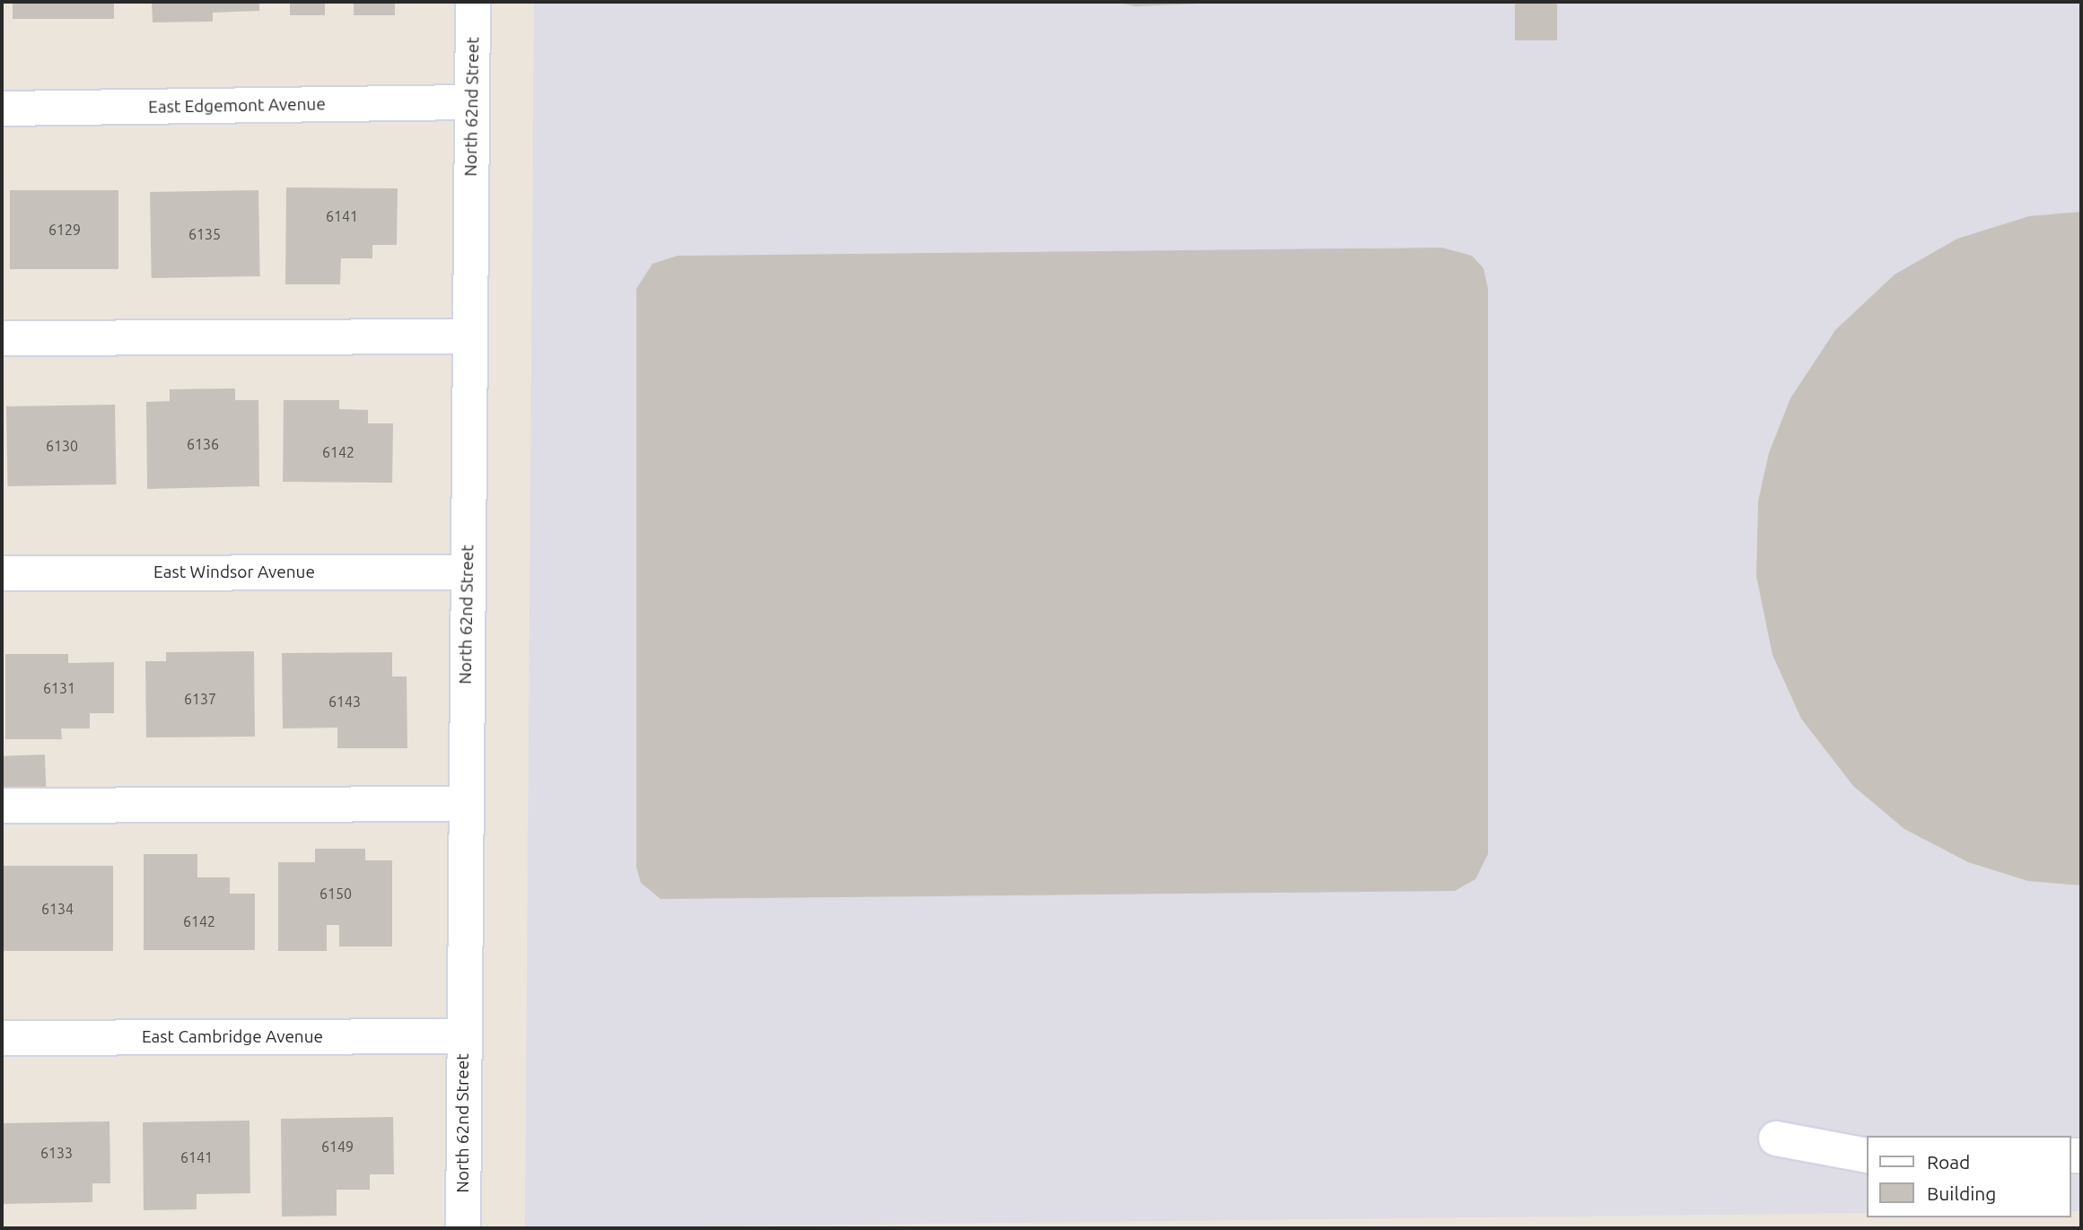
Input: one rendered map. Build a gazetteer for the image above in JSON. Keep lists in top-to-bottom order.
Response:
{
  "streets": {
    "street": [
      "East Edgemont Avenue",
      "North 62nd Street",
      "East Windsor Avenue",
      "East Cambridge Avenue"
    ]
  },
  "crossings": [
    ["East Edgemont Avenue", "North 62nd Street"],
    ["North 62nd Street", "East Windsor Avenue"],
    ["North 62nd Street", "East Cambridge Avenue"]
  ],
  "house_numbers": [
    "6141",
    "6129",
    "6135",
    "6136",
    "6130",
    "6142",
    "6131",
    "6137",
    "6143",
    "6150",
    "6134",
    "6142",
    "6149",
    "6133",
    "6141"
  ],
  "legend": ["Road", "Building"]
}
